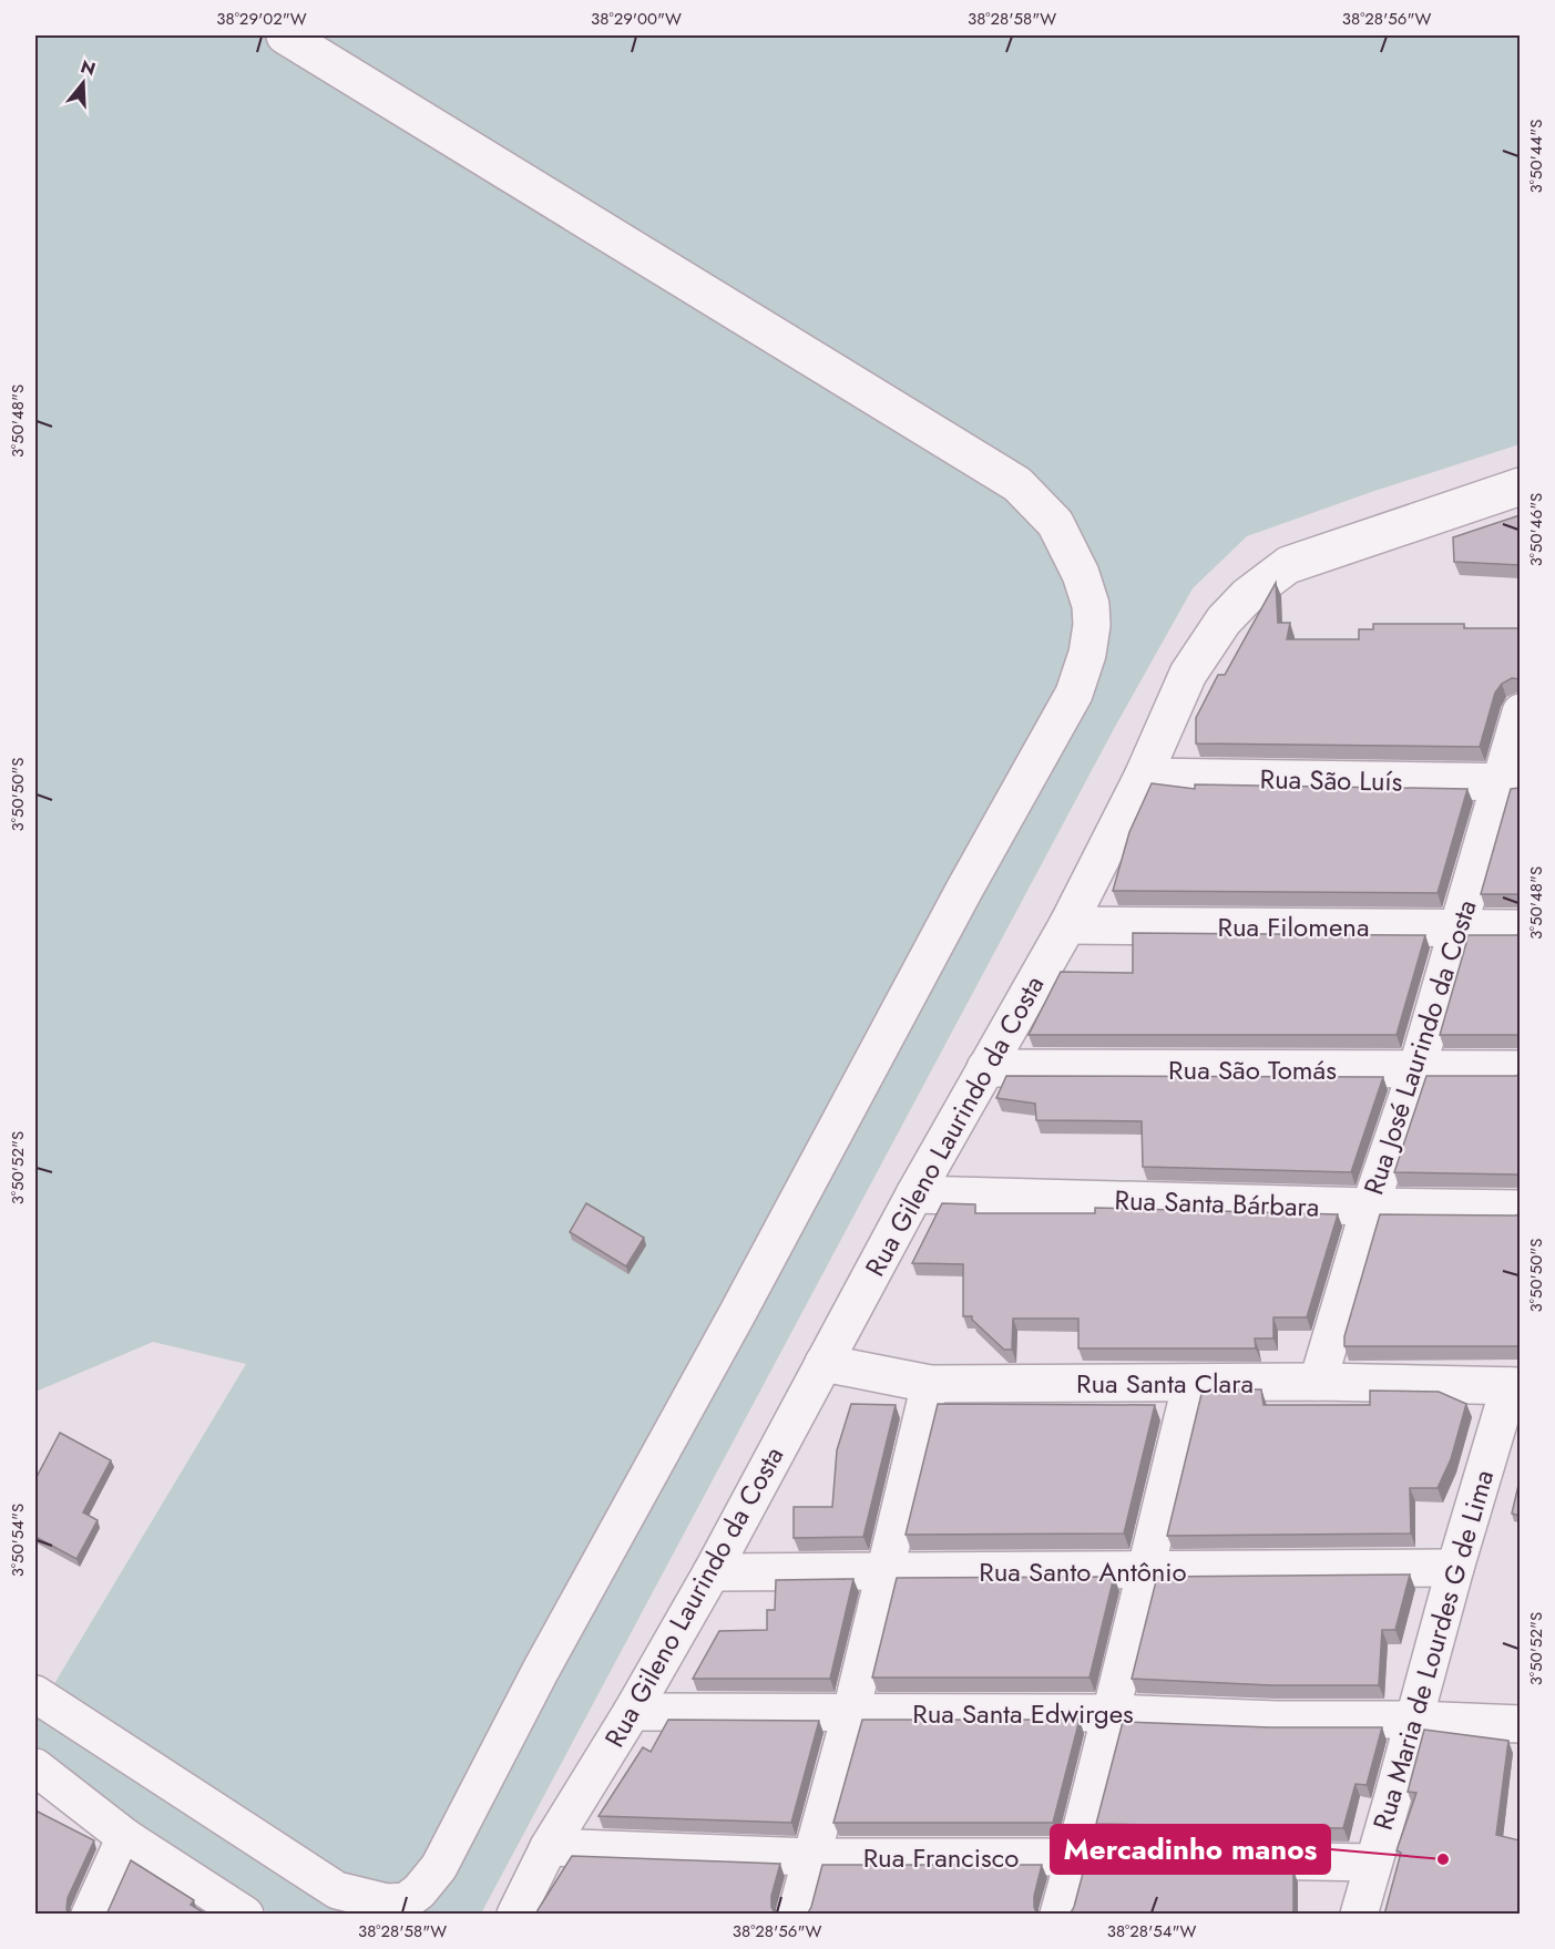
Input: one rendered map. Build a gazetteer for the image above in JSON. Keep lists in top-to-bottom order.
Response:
{
  "streets": {
    "street": [
      "Rua São Luís",
      "Rua Filomena",
      "Rua José Laurindo da Costa",
      "Rua São Tomás",
      "Rua Gileno Laurindo da Costa",
      "Rua Santa Bárbara",
      "Rua Santa Clara",
      "Rua Santo Antônio",
      "Rua Maria de Lourdes G de Lima",
      "Rua Santa Edwirges",
      "Rua Francisco"
    ]
  },
  "crossings": [
    ["Rua São Luís", "Rua José Laurindo da Costa"],
    ["Rua São Luís", "Rua Gileno Laurindo da Costa"],
    ["Rua Filomena", "Rua José Laurindo da Costa"],
    ["Rua Filomena", "Rua Gileno Laurindo da Costa"],
    ["Rua José Laurindo da Costa", "Rua São Tomás"],
    ["Rua José Laurindo da Costa", "Rua Santa Bárbara"],
    ["Rua José Laurindo da Costa", "Rua Santa Clara"],
    ["Rua São Tomás", "Rua Gileno Laurindo da Costa"],
    ["Rua Gileno Laurindo da Costa", "Rua Santa Bárbara"],
    ["Rua Gileno Laurindo da Costa", "Rua Santa Clara"],
    ["Rua Gileno Laurindo da Costa", "Rua Santo Antônio"],
    ["Rua Gileno Laurindo da Costa", "Rua Santa Edwirges"],
    ["Rua Gileno Laurindo da Costa", "Rua Francisco"],
    ["Rua Santa Clara", "Rua Maria de Lourdes G de Lima"],
    ["Rua Santo Antônio", "Rua Maria de Lourdes G de Lima"],
    ["Rua Maria de Lourdes G de Lima", "Rua Santa Edwirges"],
    ["Rua Maria de Lourdes G de Lima", "Rua Francisco"]
  ],
  "places": ["Mercadinho manos"],
  "north": "top",
  "coordinates": [
    "38°29'02\"W",
    "38°29'00\"W",
    "38°28'58\"W",
    "38°28'56\"W",
    "3°50'44\"S",
    "3°50'48\"S",
    "3°50'46\"S",
    "3°50'50\"S",
    "3°50'52\"S",
    "3°50'54\"S",
    "38°28'54\"W"
  ]
}
